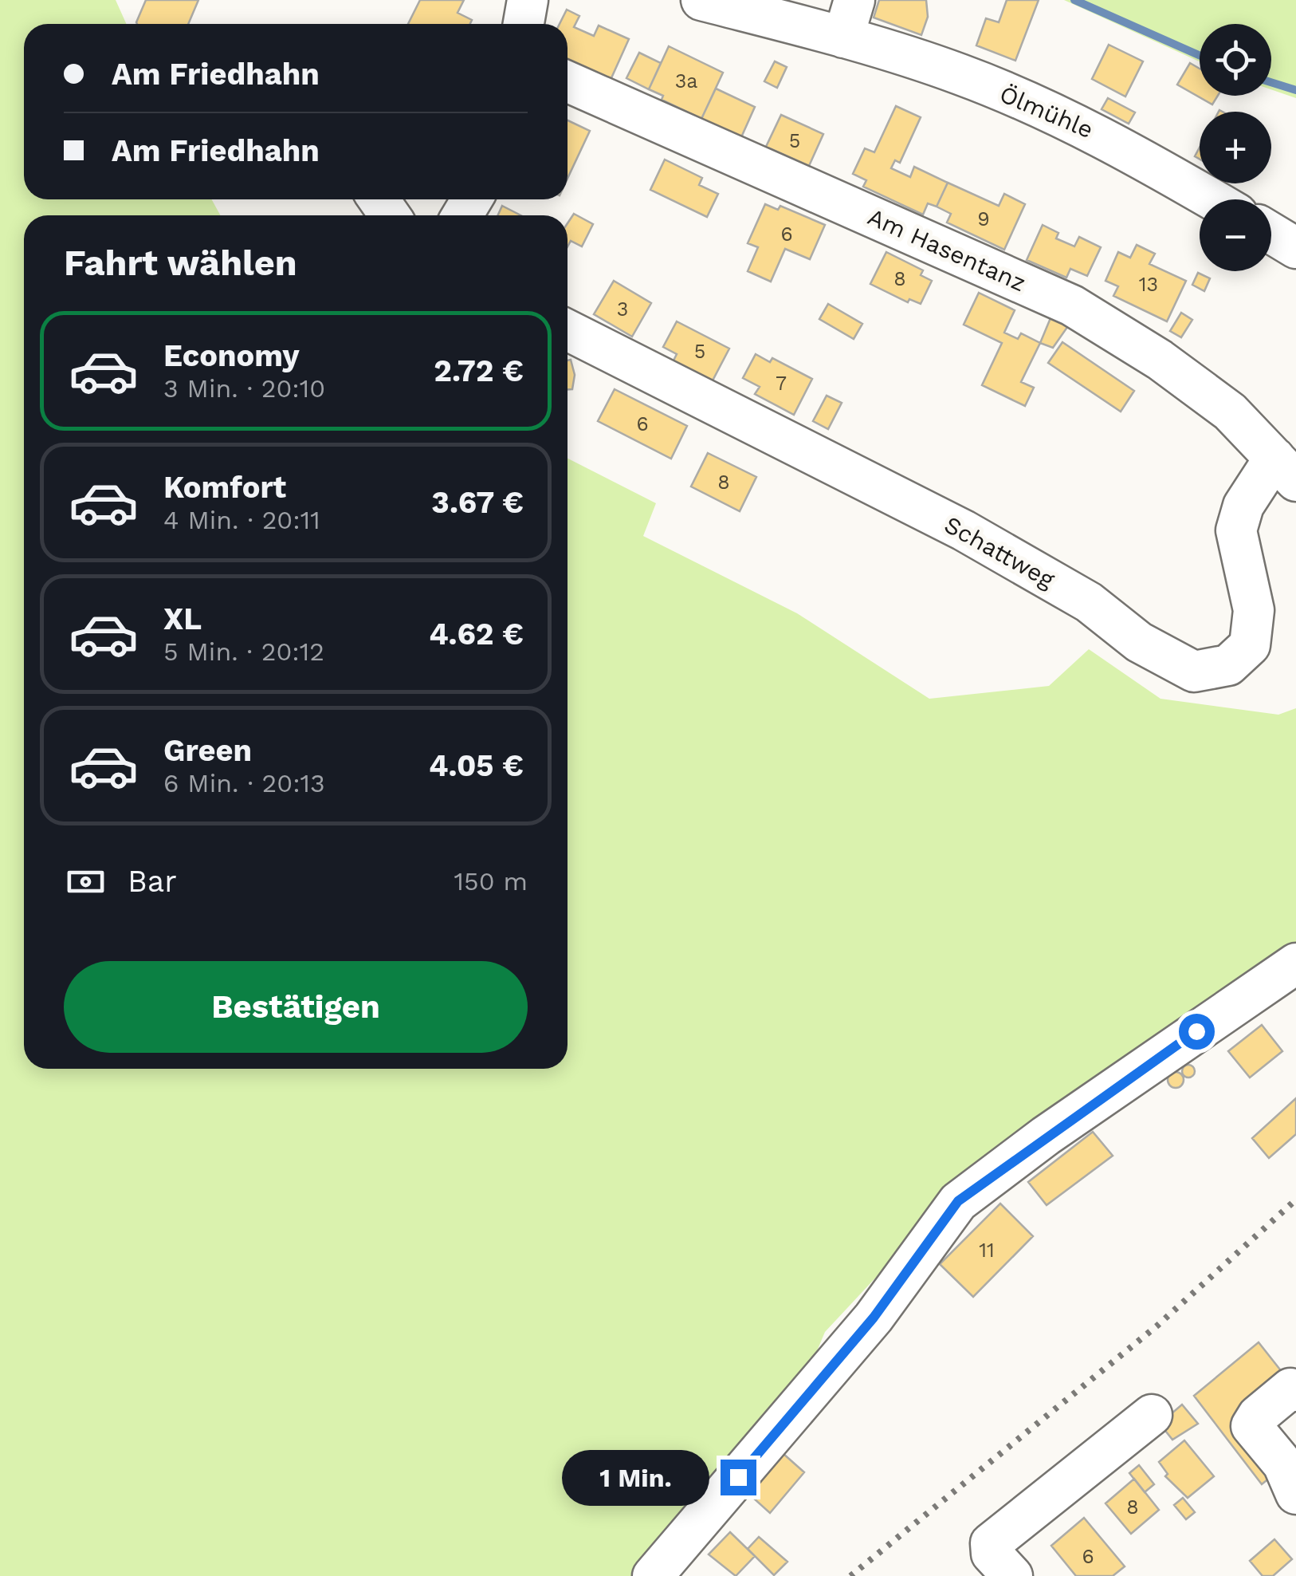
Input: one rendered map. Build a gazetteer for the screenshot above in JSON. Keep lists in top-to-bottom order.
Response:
{
  "streets": {
    "street": ["Ölmühle", "Am Hasentanz", "Schattweg"]
  },
  "crossings": [
    ["Am Hasentanz", "Schattweg"]
  ],
  "house_numbers": [
    "3a",
    "5",
    "9",
    "6",
    "8",
    "13",
    "3",
    "5",
    "7",
    "6",
    "8",
    "11",
    "8",
    "6"
  ],
  "page": {
    "map_buttons": ["+", "−"],
    "banner": ["Am Friedhahn", "Am Friedhahn"],
    "heading": "Fahrt wählen",
    "list": [
      {
        "name": "Economy",
        "note": "3 Min. · 20:10",
        "value": "2.72 €"
      },
      {
        "name": "Komfort",
        "note": "4 Min. · 20:11",
        "value": "3.67 €"
      },
      {
        "name": "XL",
        "note": "5 Min. · 20:12",
        "value": "4.62 €"
      },
      {
        "name": "Green",
        "note": "6 Min. · 20:13",
        "value": "4.05 €"
      }
    ],
    "pay": ["Bar", "150 m"],
    "buttons": "Bestätigen",
    "bubble": "1 Min."
  }
}
